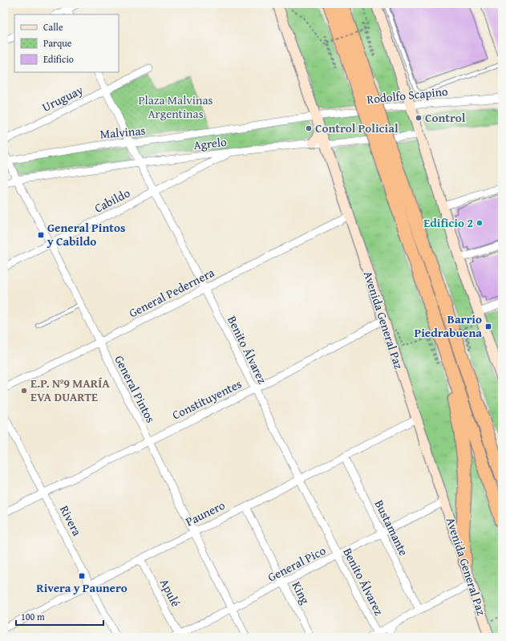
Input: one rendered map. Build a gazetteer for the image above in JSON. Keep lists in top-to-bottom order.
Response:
{
  "streets": {
    "street": [
      "Rodolfo Scapino",
      "Uruguay",
      "Malvinas",
      "Agrelo",
      "Cabildo",
      "General Pedernera",
      "Avenida General Paz",
      "Benito Álvarez",
      "General Pintos",
      "Constituyentes",
      "Paunero",
      "Rivera",
      "Bustamante",
      "General Pico",
      "Apulé",
      "King"
    ]
  },
  "crossings": [
    ["Rodolfo Scapino", "Malvinas"],
    ["Rodolfo Scapino", "Avenida General Paz"],
    ["Uruguay", "Benito Álvarez"],
    ["Malvinas", "Avenida General Paz"],
    ["Malvinas", "Benito Álvarez"],
    ["Malvinas", "General Pintos"],
    ["Agrelo", "Cabildo"],
    ["Agrelo", "Avenida General Paz"],
    ["Agrelo", "Benito Álvarez"],
    ["Agrelo", "General Pintos"],
    ["Cabildo", "Benito Álvarez"],
    ["Cabildo", "General Pintos"],
    ["General Pedernera", "Avenida General Paz"],
    ["General Pedernera", "Benito Álvarez"],
    ["General Pedernera", "General Pintos"],
    ["Avenida General Paz", "Constituyentes"],
    ["Avenida General Paz", "Paunero"],
    ["Avenida General Paz", "General Pico"],
    ["Benito Álvarez", "Constituyentes"],
    ["Benito Álvarez", "Paunero"],
    ["Benito Álvarez", "General Pico"],
    ["General Pintos", "Constituyentes"],
    ["General Pintos", "Paunero"],
    ["General Pintos", "General Pico"],
    ["Constituyentes", "Rivera"],
    ["Paunero", "Rivera"],
    ["Paunero", "Bustamante"],
    ["Paunero", "Apulé"],
    ["Paunero", "King"],
    ["Bustamante", "General Pico"],
    ["General Pico", "Apulé"],
    ["General Pico", "King"]
  ],
  "parks": ["Plaza Malvinas Argentinas"],
  "places": {
    "other": [
      "Control",
      "Control Policial",
      "Edificio 2",
      "E.P. Nº9 MARÍA EVA DUARTE"
    ],
    "transit": ["General Pintos y Cabildo", "Barrio Piedrabuena", "Rivera y Paunero"]
  },
  "legend": ["Calle", "Parque", "Edificio"],
  "scale_bar": "100 m"
}
